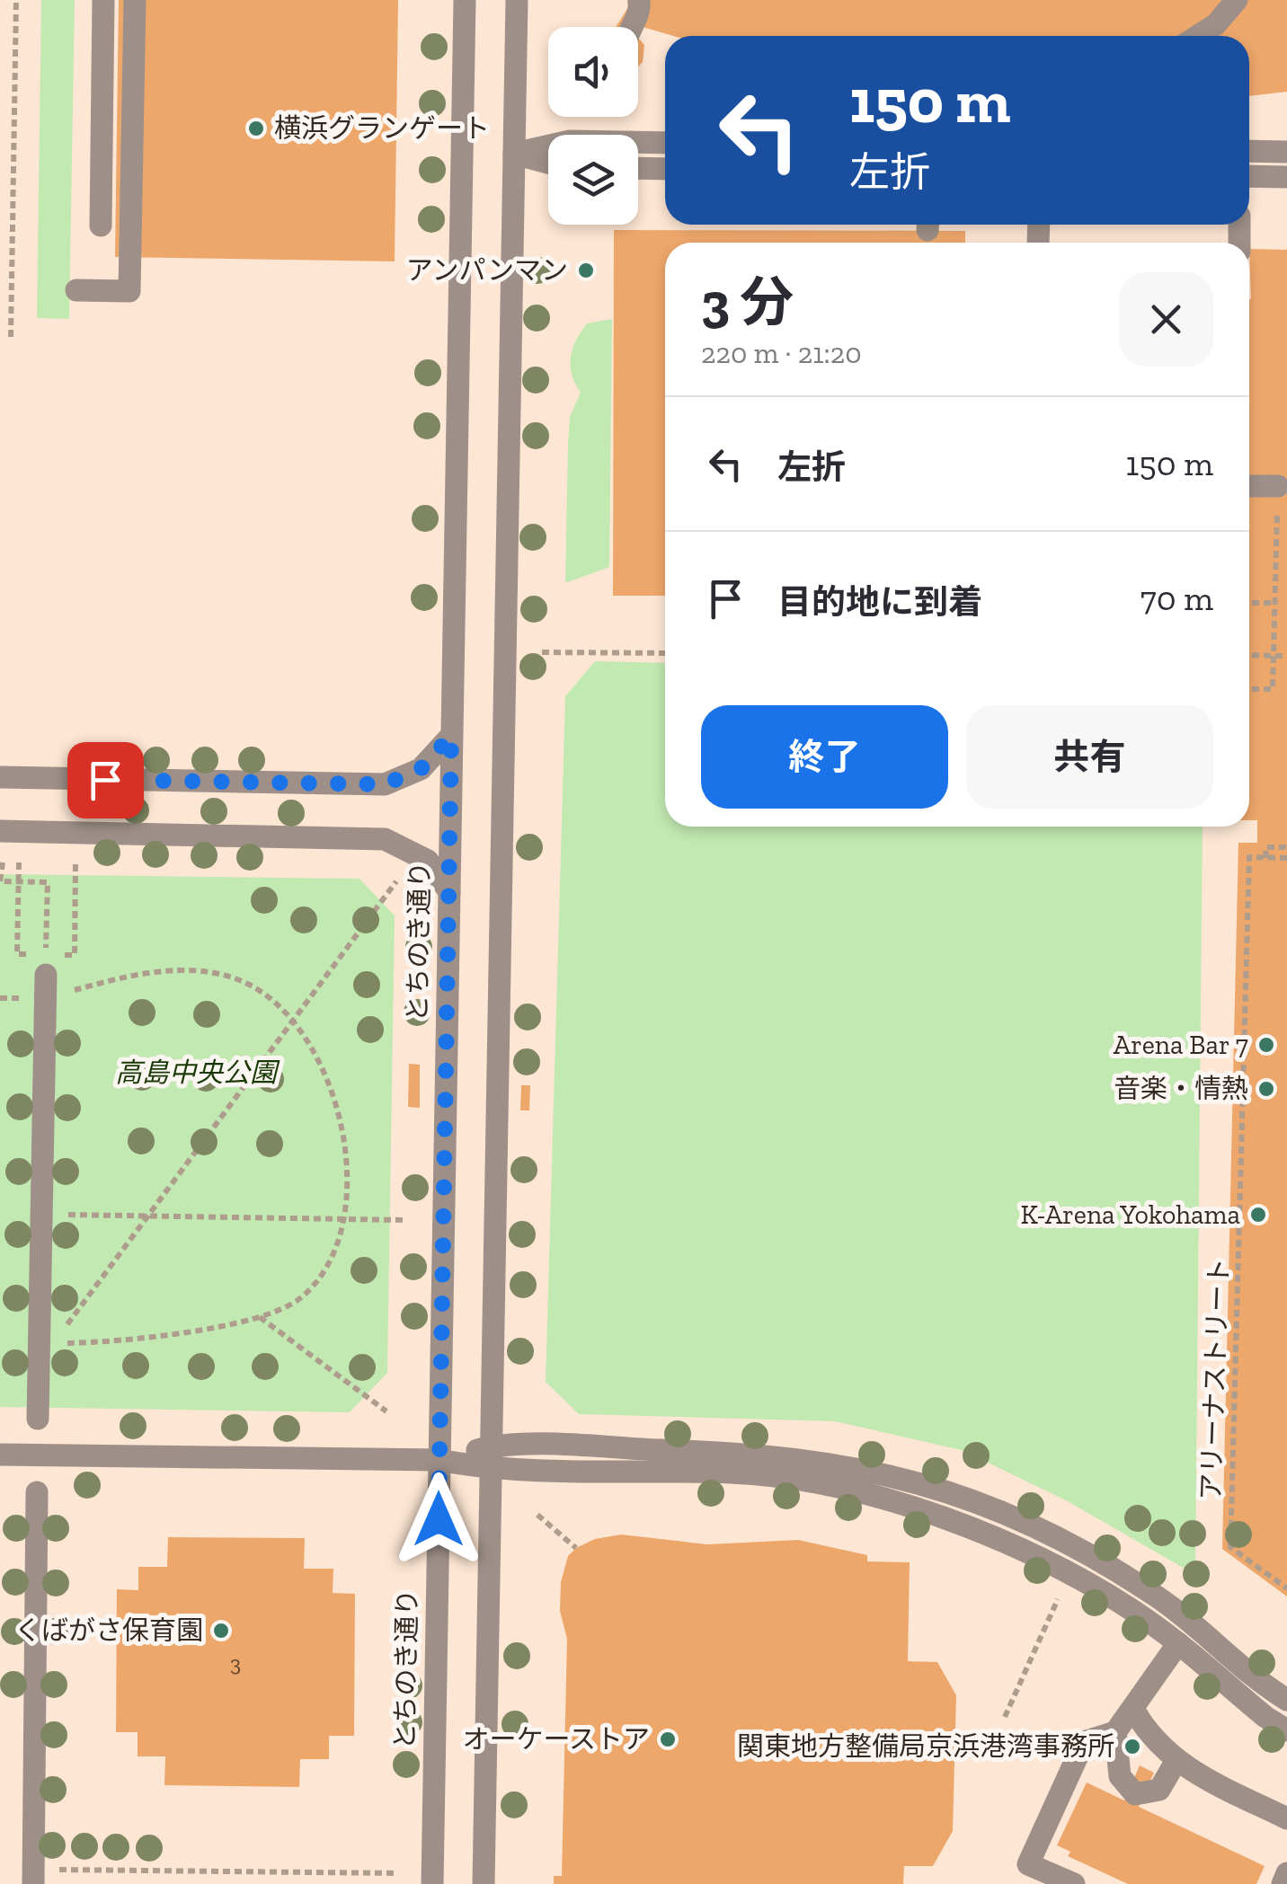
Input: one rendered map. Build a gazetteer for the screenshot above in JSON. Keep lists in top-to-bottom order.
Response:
{
  "streets": {
    "street": ["とちのき通り"],
    "path": ["アリーナストリート"]
  },
  "parks": ["高島中央公園"],
  "places": [
    "横浜グランゲート",
    "アンパンマン",
    "Arena Bar 7",
    "音楽・情熱",
    "K-Arena Yokohama",
    "くばがさ保育園",
    "オーケーストア",
    "関東地方整備局京浜港湾事務所"
  ],
  "house_numbers": ["3"],
  "page": {
    "turn": ["150 m", "左折"],
    "heading": ["3 分", "220 m · 21:20"],
    "list": [
      {
        "name": "左折",
        "value": "150 m"
      },
      {
        "name": "目的地に到着",
        "value": "70 m"
      }
    ],
    "buttons": ["終了", "共有"]
  }
}
